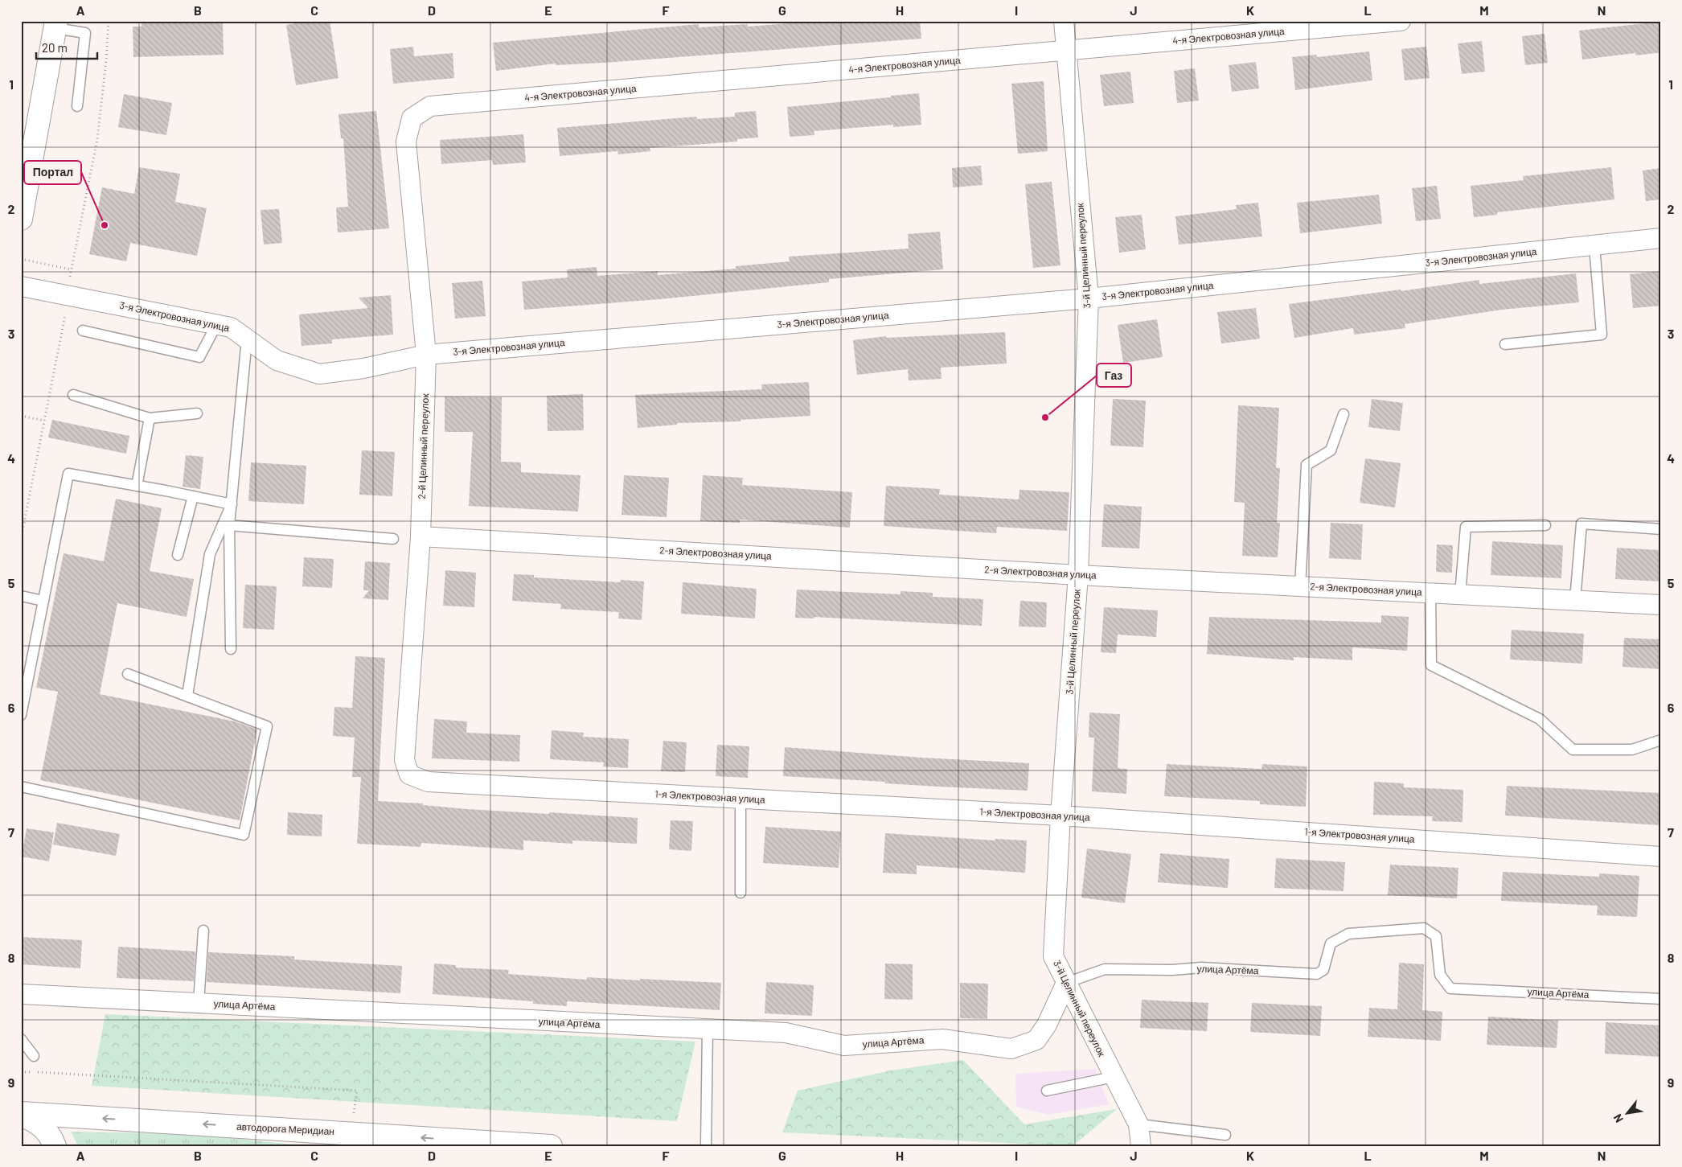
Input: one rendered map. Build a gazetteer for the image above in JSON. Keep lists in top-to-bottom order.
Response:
{
  "streets": {
    "main road": ["автодорога Меридиан"],
    "street": [
      "4-я Электровозная улица",
      "3-й Целинный переулок",
      "3-я Электровозная улица",
      "2-й Целинный переулок",
      "2-я Электровозная улица",
      "1-я Электровозная улица",
      "улица Артёма"
    ]
  },
  "crossings": [
    ["4-я Электровозная улица", "3-й Целинный переулок"],
    ["4-я Электровозная улица", "2-й Целинный переулок"],
    ["3-й Целинный переулок", "3-я Электровозная улица"],
    ["3-й Целинный переулок", "2-я Электровозная улица"],
    ["3-й Целинный переулок", "1-я Электровозная улица"],
    ["3-й Целинный переулок", "улица Артёма"],
    ["3-я Электровозная улица", "2-й Целинный переулок"],
    ["2-й Целинный переулок", "2-я Электровозная улица"],
    ["2-й Целинный переулок", "1-я Электровозная улица"]
  ],
  "one_way": ["автодорога Меридиан"],
  "places": ["Портал", "Газ"],
  "scale_bar": "20 m",
  "north": "bottom left",
  "grid": {
    "columns": [
      "A",
      "B",
      "C",
      "D",
      "E",
      "F",
      "G",
      "H",
      "I",
      "J",
      "K",
      "L",
      "M",
      "N"
    ],
    "rows": [
      "1",
      "2",
      "3",
      "4",
      "5",
      "6",
      "7",
      "8",
      "9"
    ]
  }
}
